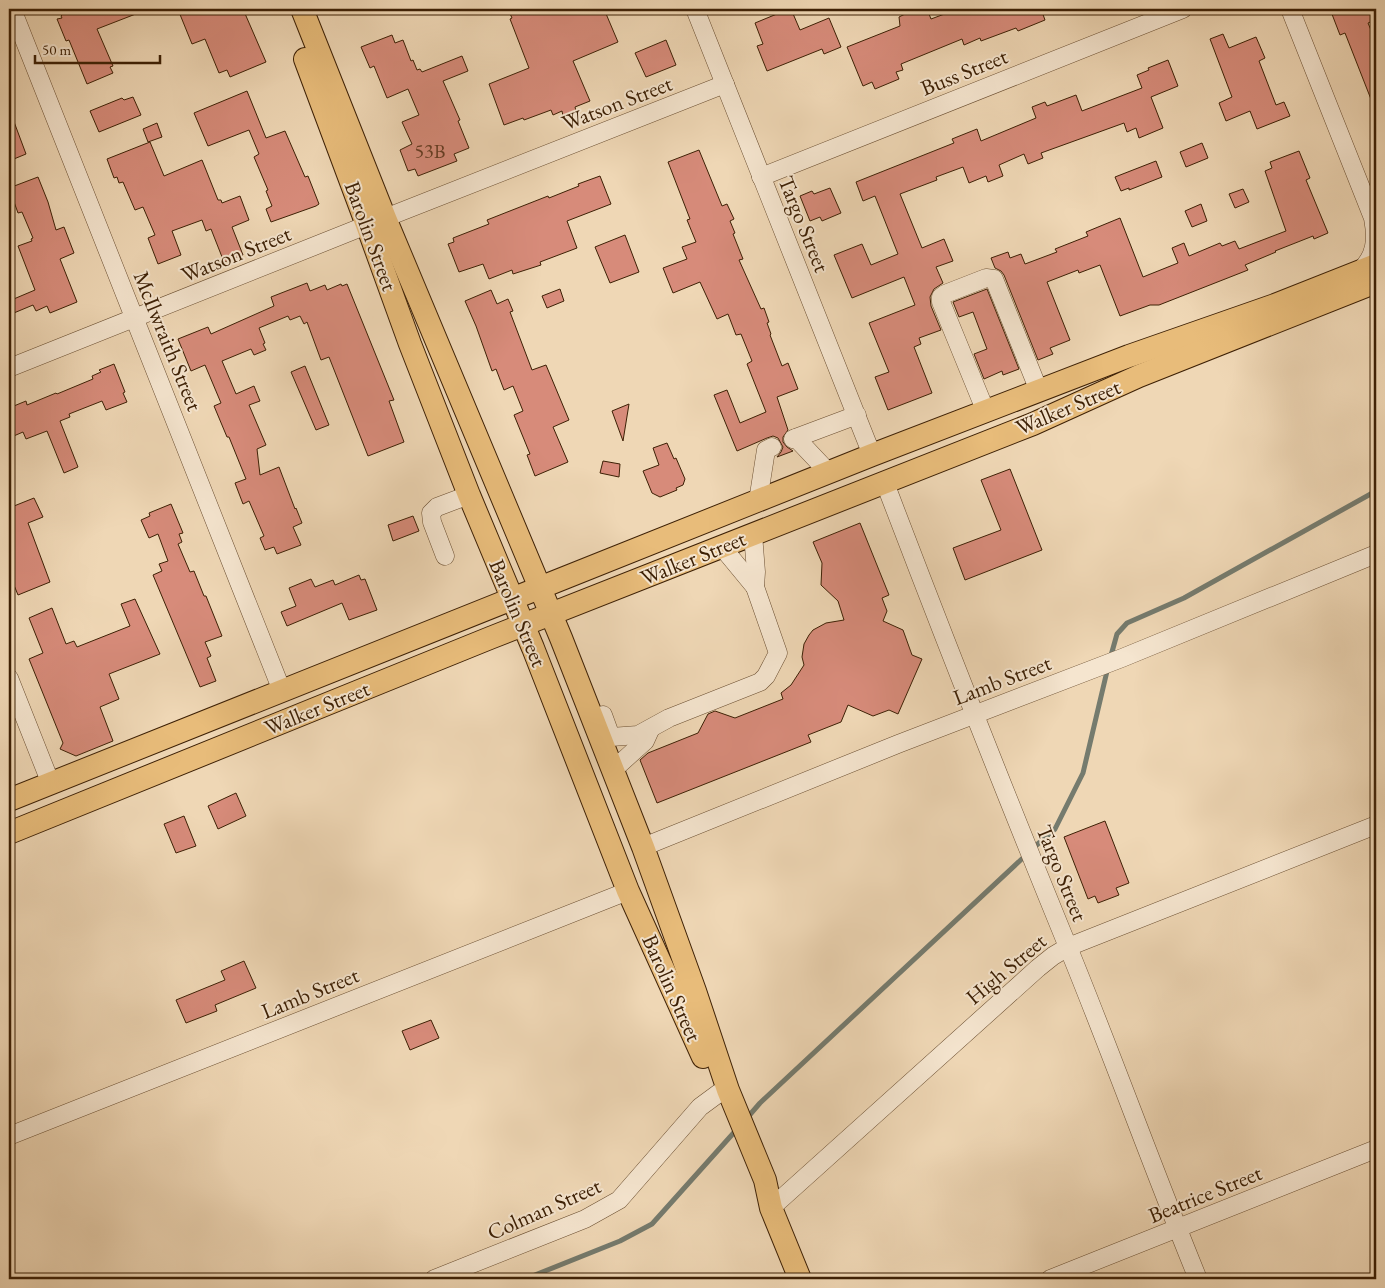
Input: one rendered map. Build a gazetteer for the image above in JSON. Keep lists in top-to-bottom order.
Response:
{
  "streets": {
    "main road": ["Barolin Street", "Walker Street"],
    "street": [
      "Buss Street",
      "Watson Street",
      "Targo Street",
      "McIlwraith Street",
      "Lamb Street",
      "High Street",
      "Beatrice Street",
      "Colman Street"
    ]
  },
  "crossings": [
    ["Buss Street", "Targo Street"],
    ["Watson Street", "Targo Street"],
    ["Watson Street", "Barolin Street"],
    ["Watson Street", "McIlwraith Street"],
    ["Targo Street", "Walker Street"],
    ["Targo Street", "Lamb Street"],
    ["Targo Street", "High Street"],
    ["Targo Street", "Beatrice Street"],
    ["Barolin Street", "Walker Street"],
    ["Barolin Street", "Lamb Street"],
    ["Barolin Street", "High Street"],
    ["Barolin Street", "Colman Street"],
    ["McIlwraith Street", "Walker Street"]
  ],
  "house_numbers": ["53B"],
  "scale_bar": "50 m"
}
